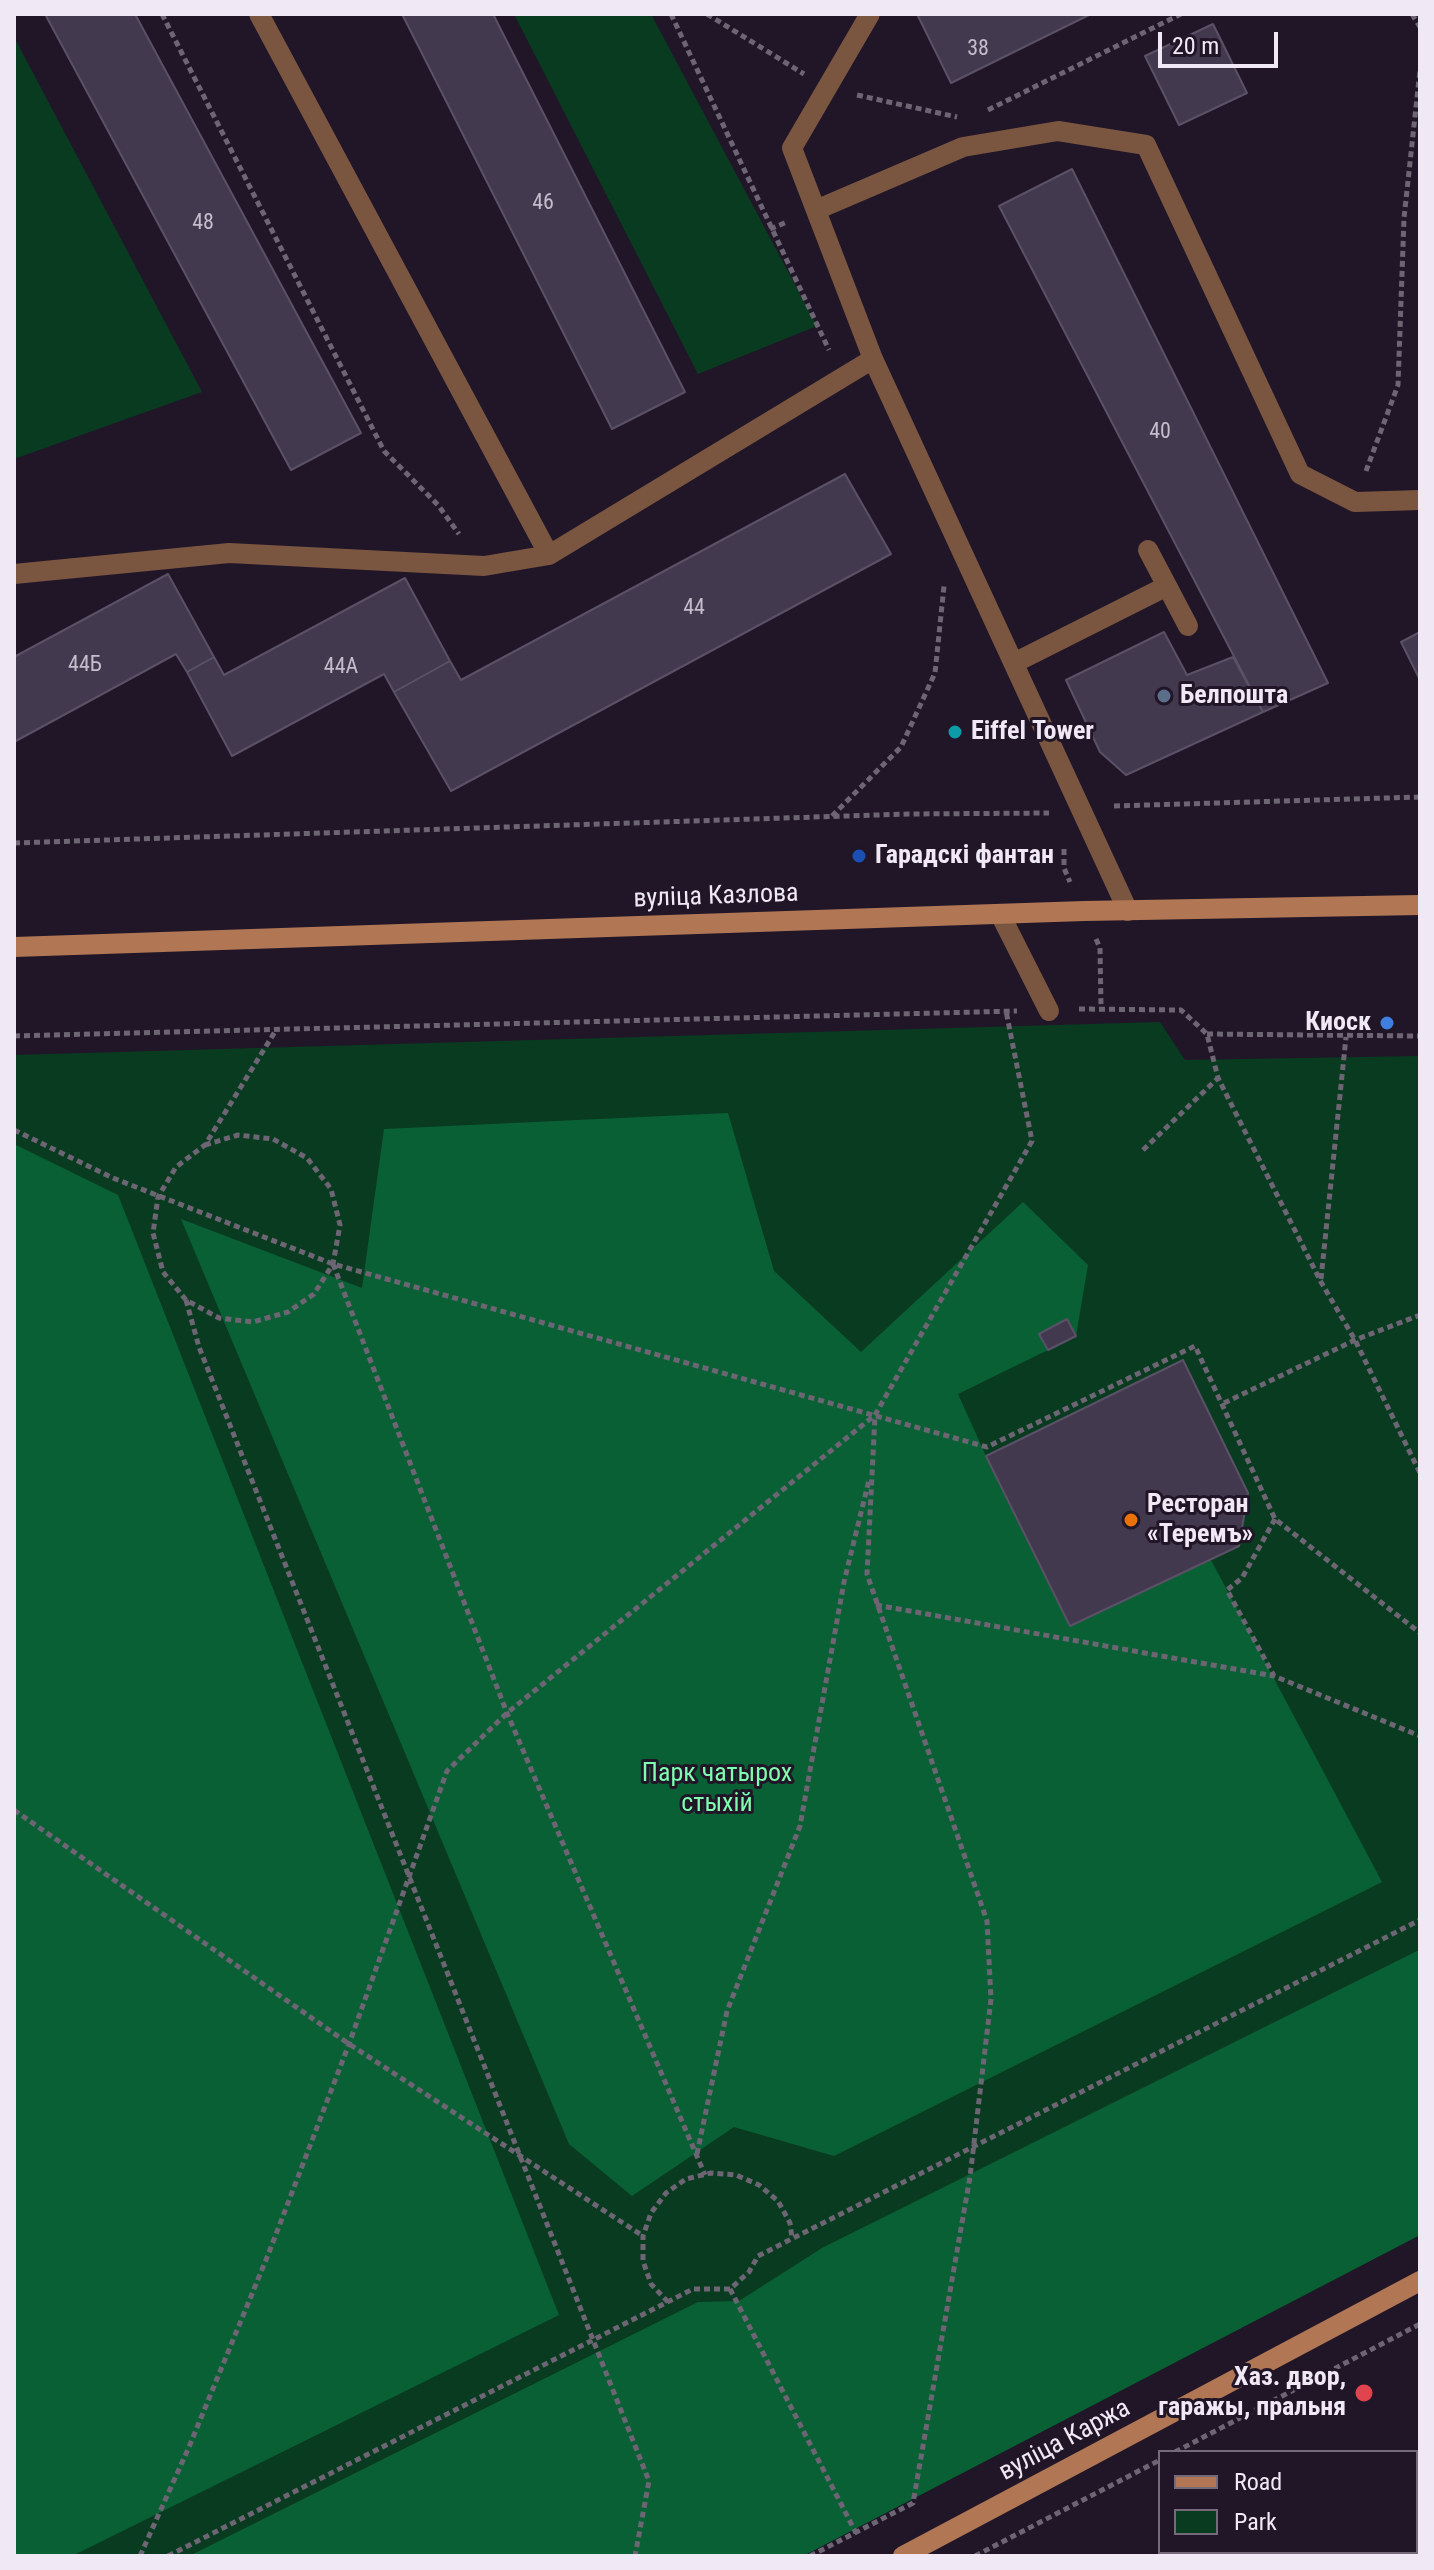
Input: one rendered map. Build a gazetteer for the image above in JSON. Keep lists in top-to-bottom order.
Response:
{
  "streets": {
    "main road": ["вуліца Казлова", "вуліца Каржа"]
  },
  "parks": ["Парк чатырох стыхій"],
  "places": [
    "Белпошта",
    "Eiffel Tower",
    "Гарадскі фантан",
    "Киоск",
    "Ресторан «Теремъ»",
    "Хаз. двор, гаражы, пральня"
  ],
  "house_numbers": [
    "38",
    "46",
    "48",
    "40",
    "44",
    "44Б",
    "44А"
  ],
  "legend": ["Road", "Park"],
  "scale_bar": "20 m"
}
